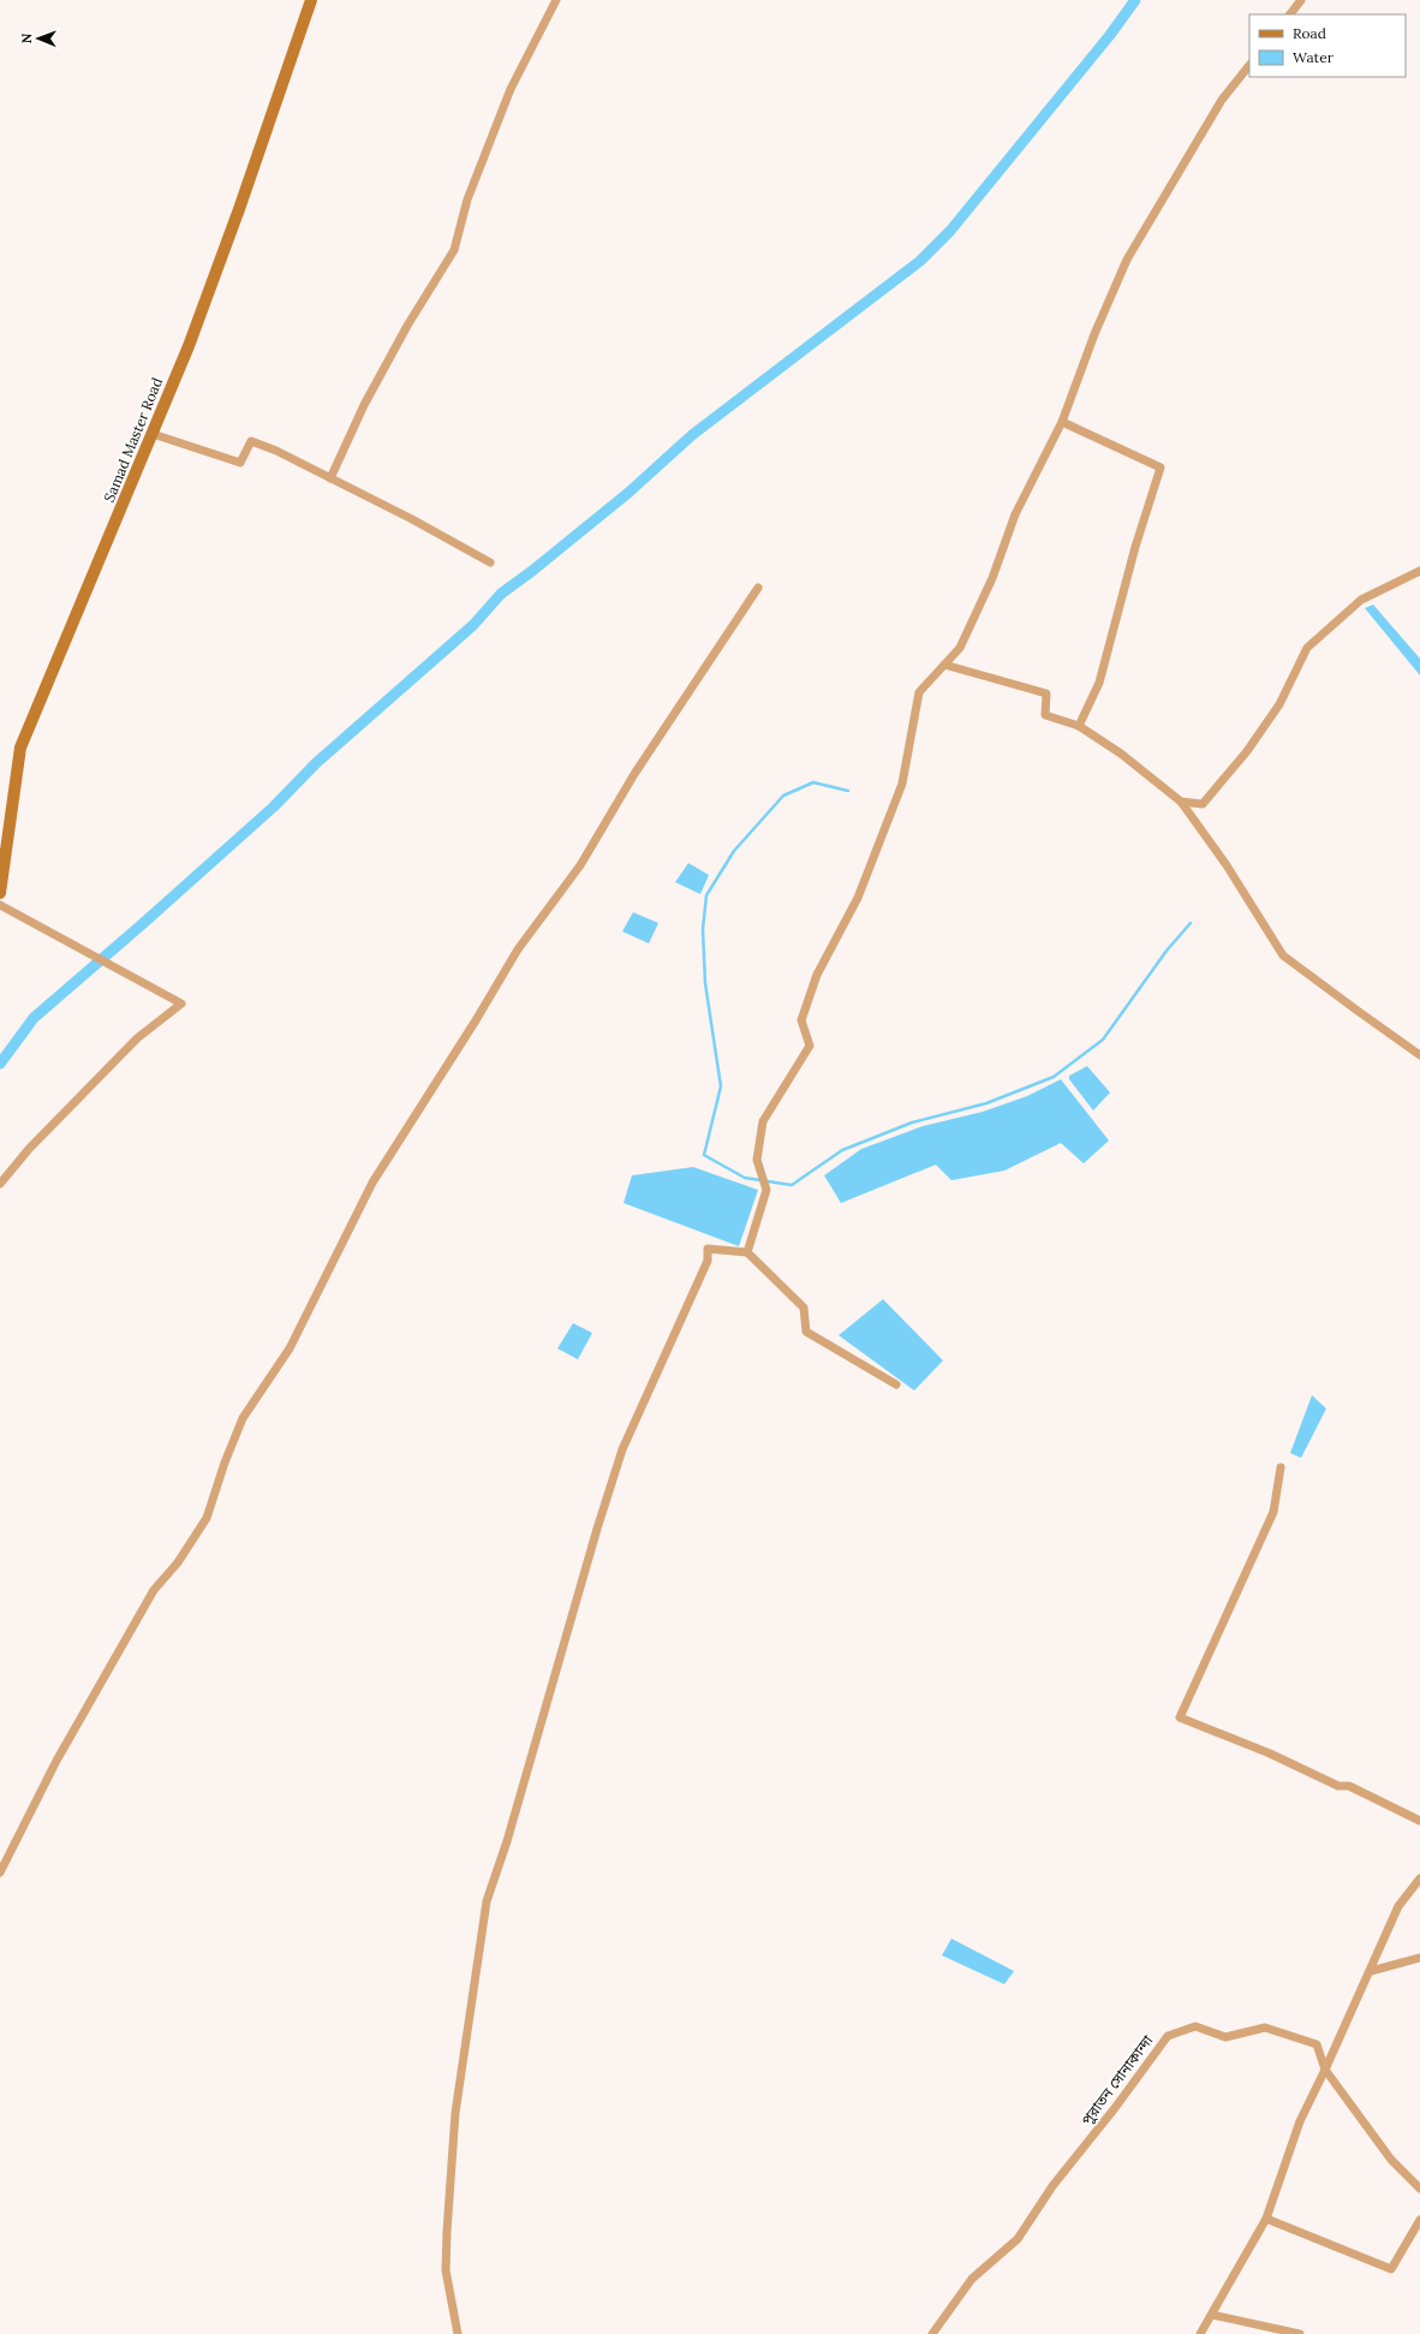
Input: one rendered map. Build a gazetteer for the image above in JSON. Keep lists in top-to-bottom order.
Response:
{
  "streets": {
    "street": ["Samad Master Road", "পুরাতন সোনাকান্দা"]
  },
  "legend": ["Road", "Water"],
  "north": "left"
}
